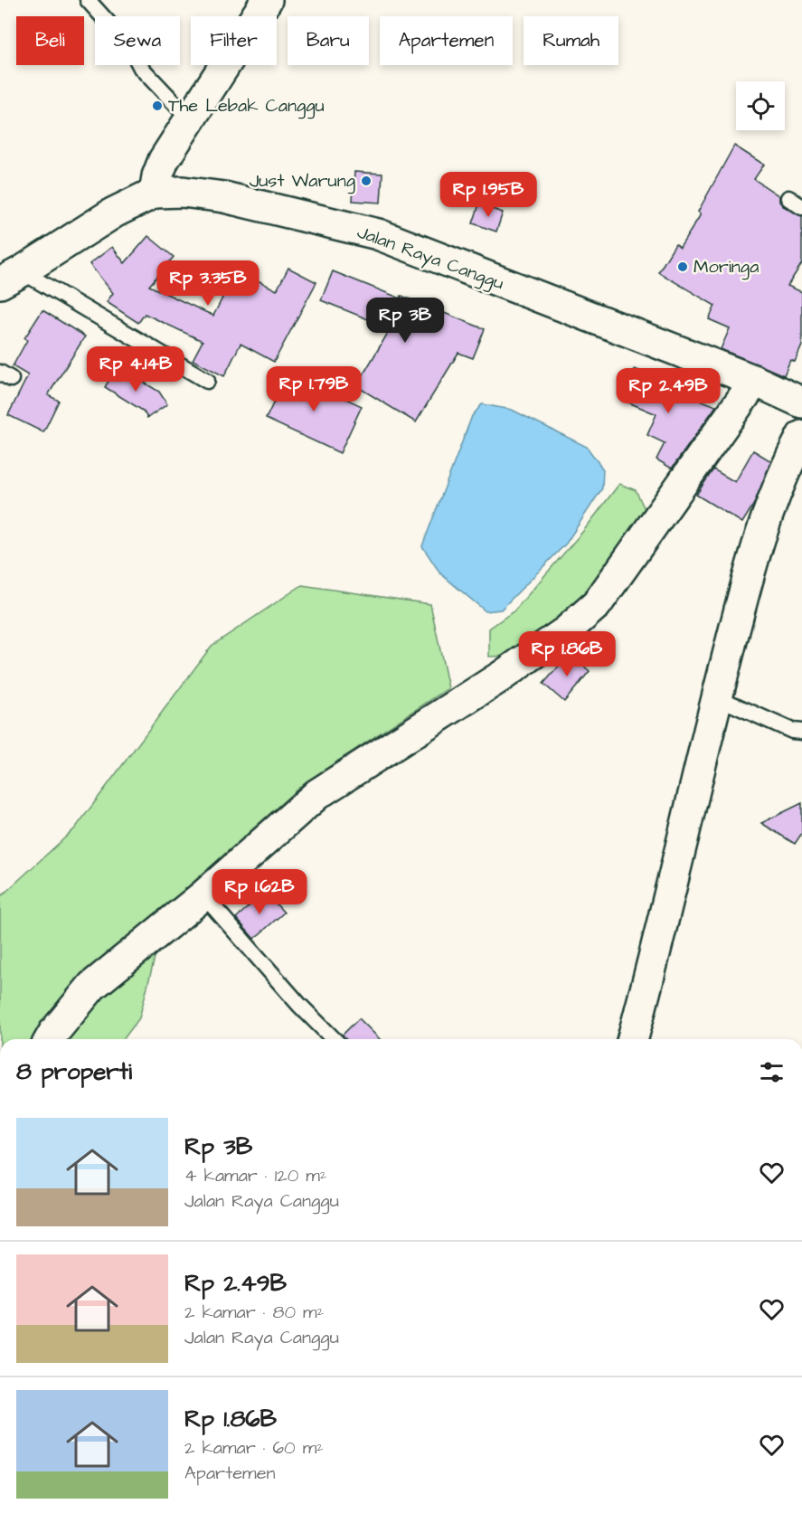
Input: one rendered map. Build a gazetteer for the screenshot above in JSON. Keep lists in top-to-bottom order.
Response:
{
  "streets": {
    "street": ["Jalan Raya Canggu"]
  },
  "places": ["The Lebak Canggu", "Just Warung", "Moringa"],
  "page": {
    "chip": [
      "Beli",
      "Sewa",
      "Filter",
      "Baru",
      "Apartemen",
      "Rumah"
    ],
    "price": [
      "Rp 1.95B",
      "Rp 3.35B",
      "Rp 3B",
      "Rp 4.14B",
      "Rp 1.79B",
      "Rp 2.49B",
      "Rp 1.86B",
      "Rp 1.62B"
    ],
    "heading": "8 properti",
    "list": [
      {
        "name": "Rp 3B",
        "note": "4 kamar · 120 m² · Jalan Raya Canggu"
      },
      {
        "name": "Rp 2.49B",
        "note": "2 kamar · 80 m² · Jalan Raya Canggu"
      },
      {
        "name": "Rp 1.86B",
        "note": "2 kamar · 60 m² · Apartemen"
      }
    ]
  }
}
